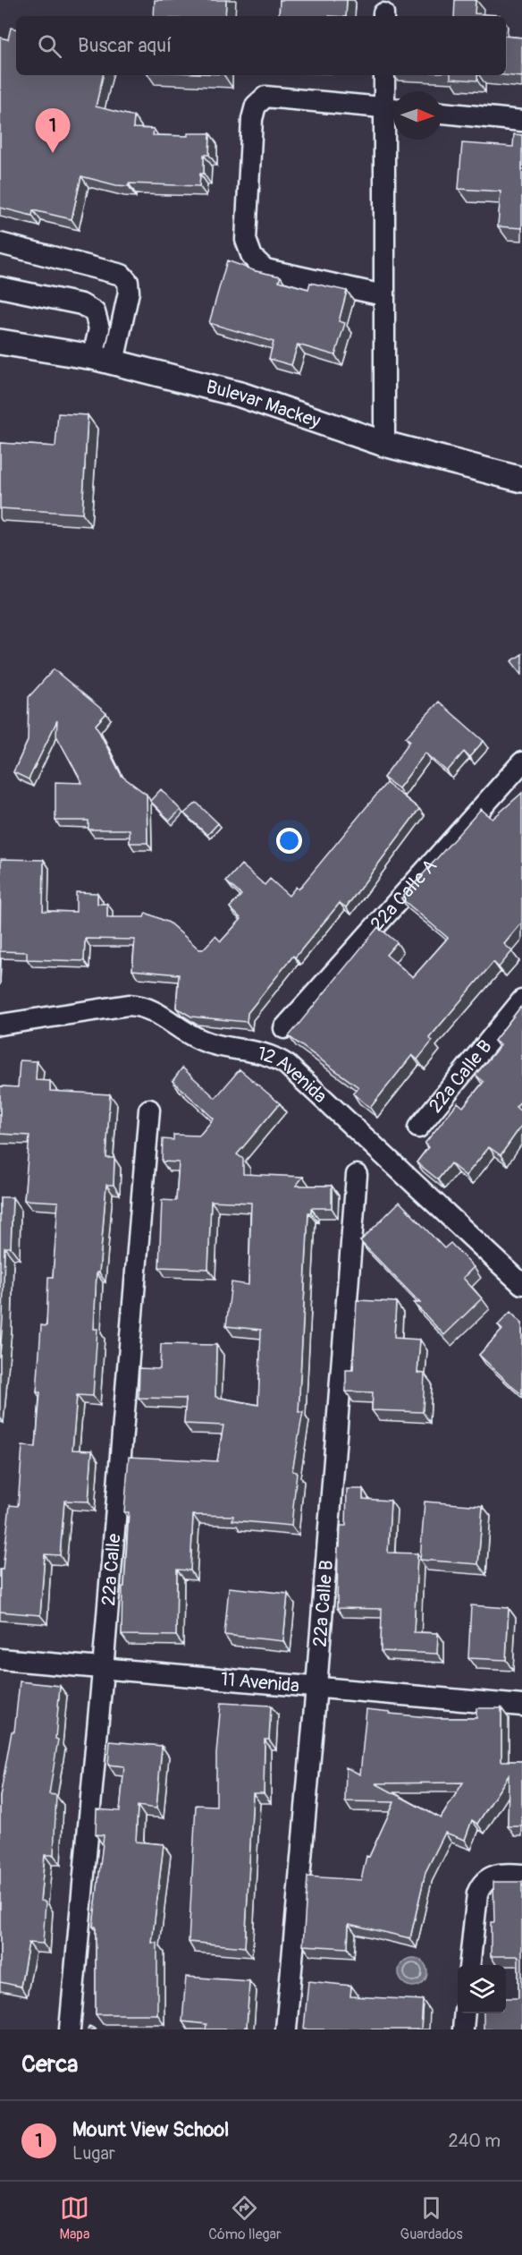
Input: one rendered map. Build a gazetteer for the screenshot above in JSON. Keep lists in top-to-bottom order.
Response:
{
  "streets": {
    "main road": ["Bulevar Mackey"],
    "street": [
      "22a Calle A",
      "22a Calle B",
      "12 Avenida",
      "22a Calle",
      "11 Avenida"
    ]
  },
  "crossings": [
    ["22a Calle B", "11 Avenida"],
    ["22a Calle", "11 Avenida"]
  ],
  "north": "right",
  "page": {
    "search": "Buscar aquí",
    "pins": "1",
    "heading": "Cerca",
    "list": [
      {
        "mark": "1",
        "name": "Mount View School",
        "note": "Lugar",
        "value": "240 m"
      }
    ],
    "nav": ["Mapa", "Cómo llegar", "Guardados"]
  }
}
